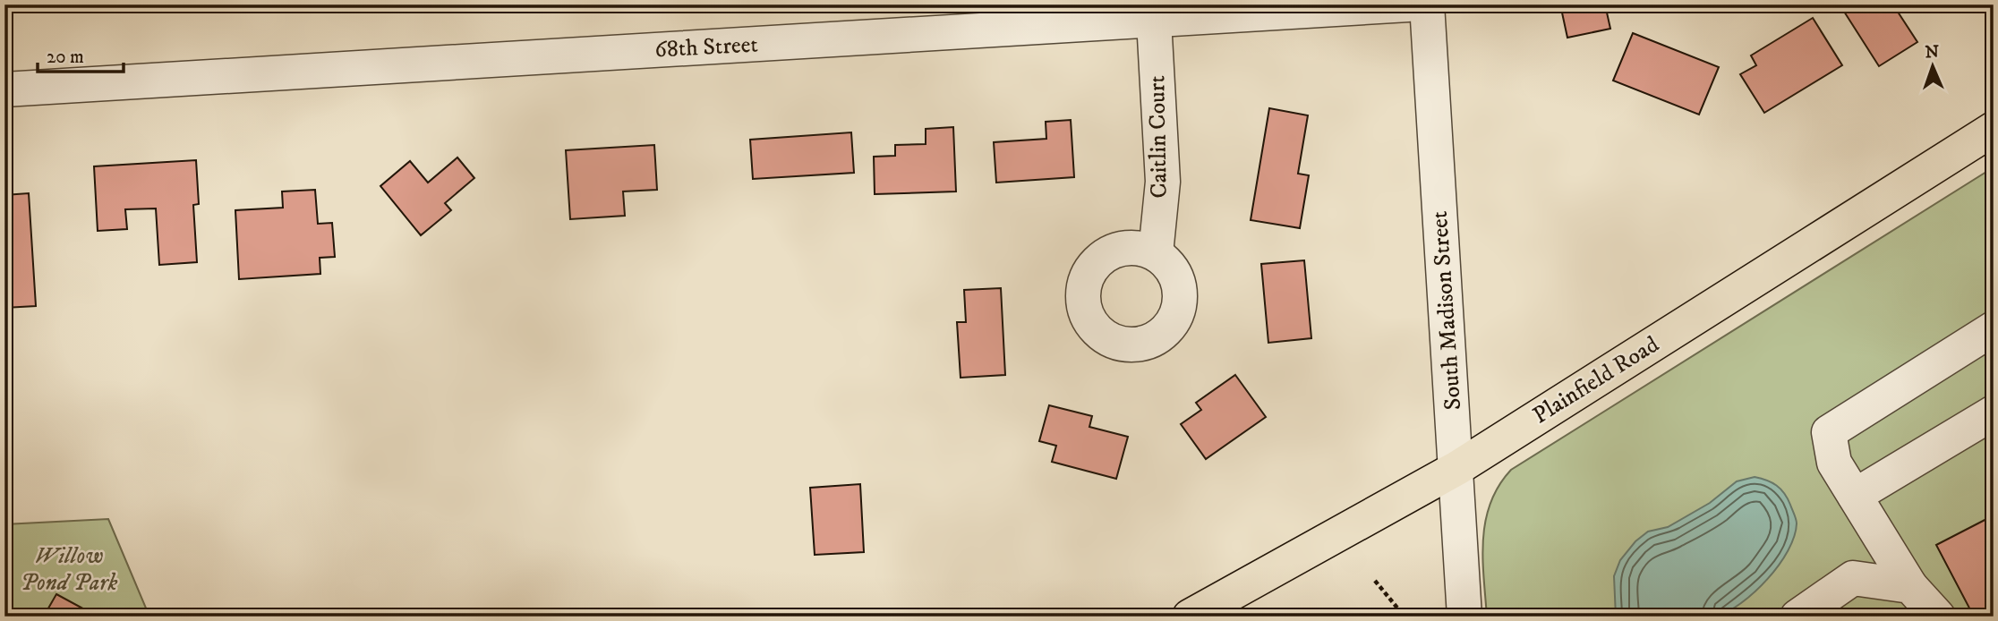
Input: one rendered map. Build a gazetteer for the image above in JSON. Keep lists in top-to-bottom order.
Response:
{
  "streets": {
    "main road": ["Plainfield Road"],
    "street": ["68th Street", "Caitlin Court", "South Madison Street"]
  },
  "crossings": [
    ["68th Street", "Caitlin Court"],
    ["South Madison Street", "Plainfield Road"]
  ],
  "parks": ["Willow Pond Park"],
  "scale_bar": "20 m",
  "north": "top"
}
